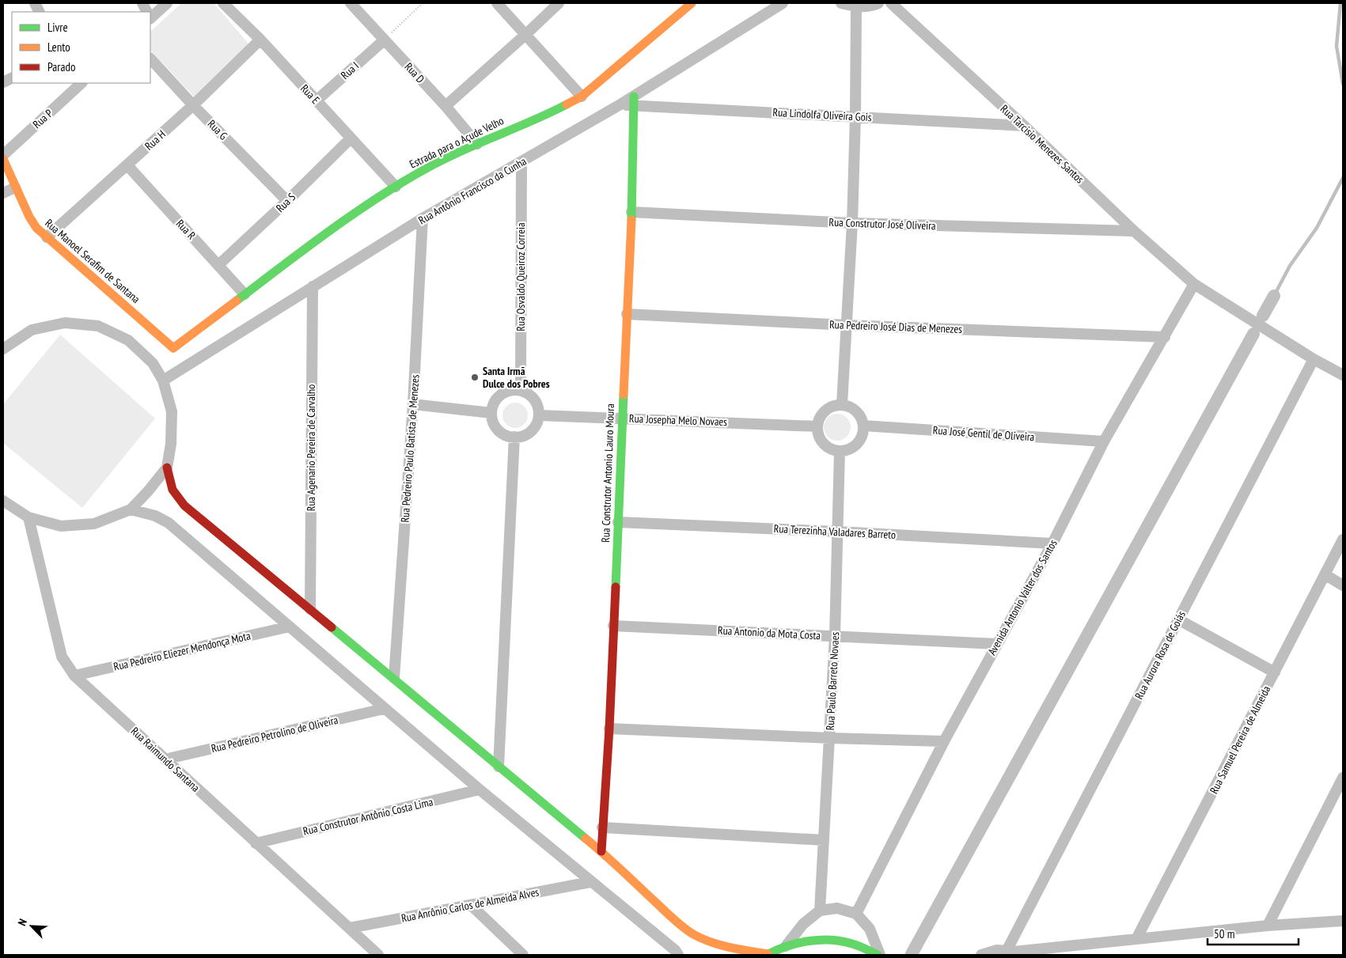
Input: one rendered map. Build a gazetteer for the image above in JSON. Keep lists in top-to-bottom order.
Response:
{
  "streets": {
    "street": [
      "Rua I",
      "Rua D",
      "Rua E",
      "Rua Lindolfa Oliveira Gois",
      "Rua P",
      "Rua G",
      "Rua H",
      "Estrada para o Açude Velho",
      "Rua Tarcisio Menezes Santos",
      "Rua Antônio Francisco da Cunha",
      "Rua S",
      "Rua Construtor José Oliveira",
      "Rua R",
      "Rua Manoel Serafim de Santana",
      "Rua Osvaldo Queiroz Correia",
      "Rua Pedreiro José Dias de Menezes",
      "Rua Josepha Melo Novaes",
      "Rua José Gentil de Oliveira",
      "Rua Agenario Pereira de Carvalho",
      "Rua Pedreiro Paulo Batista de Menezes",
      "Rua Construtor Antonio Lauro Moura",
      "Rua Terezinha Valadares Barreto",
      "Avenida Antonio Valter dos Santos",
      "Rua Antonio da Mota Costa",
      "Rua Pedreiro Eliezer Mendonça Mota",
      "Rua Aurora Rosa de Goiás",
      "Rua Paulo Barreto Novaes",
      "Rua Pedreiro Petrolino de Oliveira",
      "Rua Samuel Pereira de Almeida",
      "Rua Raimundo Santana",
      "Rua Construtor Antônio Costa Lima",
      "Rua Anrônio Carlos de Almeida Alves"
    ]
  },
  "crossings": [
    ["Rua I", "Rua D"],
    ["Rua I", "Rua E"],
    ["Rua D", "Estrada para o Açude Velho"],
    ["Rua E", "Rua H"],
    ["Rua E", "Estrada para o Açude Velho"],
    ["Rua E", "Rua S"],
    ["Rua Lindolfa Oliveira Gois", "Rua Tarcisio Menezes Santos"],
    ["Rua Lindolfa Oliveira Gois", "Rua Antônio Francisco da Cunha"],
    ["Rua Lindolfa Oliveira Gois", "Rua Construtor Antonio Lauro Moura"],
    ["Rua G", "Rua H"],
    ["Rua G", "Rua S"],
    ["Rua H", "Rua R"],
    ["Rua H", "Rua Manoel Serafim de Santana"],
    ["Estrada para o Açude Velho", "Rua R"],
    ["Estrada para o Açude Velho", "Rua Manoel Serafim de Santana"],
    ["Rua Tarcisio Menezes Santos", "Rua Construtor José Oliveira"],
    ["Rua Tarcisio Menezes Santos", "Avenida Antonio Valter dos Santos"],
    ["Rua Tarcisio Menezes Santos", "Rua Aurora Rosa de Goiás"],
    ["Rua Antônio Francisco da Cunha", "Rua Osvaldo Queiroz Correia"],
    ["Rua Antônio Francisco da Cunha", "Rua Agenario Pereira de Carvalho"],
    ["Rua Antônio Francisco da Cunha", "Rua Pedreiro Paulo Batista de Menezes"],
    ["Rua S", "Rua R"],
    ["Rua Construtor José Oliveira", "Rua Construtor Antonio Lauro Moura"],
    ["Rua Osvaldo Queiroz Correia", "Rua Josepha Melo Novaes"],
    ["Rua Pedreiro José Dias de Menezes", "Rua Construtor Antonio Lauro Moura"],
    ["Rua Pedreiro José Dias de Menezes", "Avenida Antonio Valter dos Santos"],
    ["Rua Josepha Melo Novaes", "Rua José Gentil de Oliveira"],
    ["Rua Josepha Melo Novaes", "Rua Construtor Antonio Lauro Moura"],
    ["Rua Josepha Melo Novaes", "Rua Paulo Barreto Novaes"],
    ["Rua José Gentil de Oliveira", "Avenida Antonio Valter dos Santos"],
    ["Rua José Gentil de Oliveira", "Rua Paulo Barreto Novaes"],
    ["Rua Construtor Antonio Lauro Moura", "Rua Terezinha Valadares Barreto"],
    ["Rua Construtor Antonio Lauro Moura", "Rua Antonio da Mota Costa"],
    ["Rua Terezinha Valadares Barreto", "Avenida Antonio Valter dos Santos"],
    ["Rua Terezinha Valadares Barreto", "Rua Paulo Barreto Novaes"],
    ["Avenida Antonio Valter dos Santos", "Rua Antonio da Mota Costa"],
    ["Rua Antonio da Mota Costa", "Rua Paulo Barreto Novaes"],
    ["Rua Pedreiro Eliezer Mendonça Mota", "Rua Raimundo Santana"],
    ["Rua Pedreiro Petrolino de Oliveira", "Rua Raimundo Santana"],
    ["Rua Raimundo Santana", "Rua Construtor Antônio Costa Lima"],
    ["Rua Raimundo Santana", "Rua Anrônio Carlos de Almeida Alves"]
  ],
  "places": ["Santa Irmã Dulce dos Pobres"],
  "legend": ["Livre", "Lento", "Parado"],
  "scale_bar": "50 m",
  "north": "top left"
}
